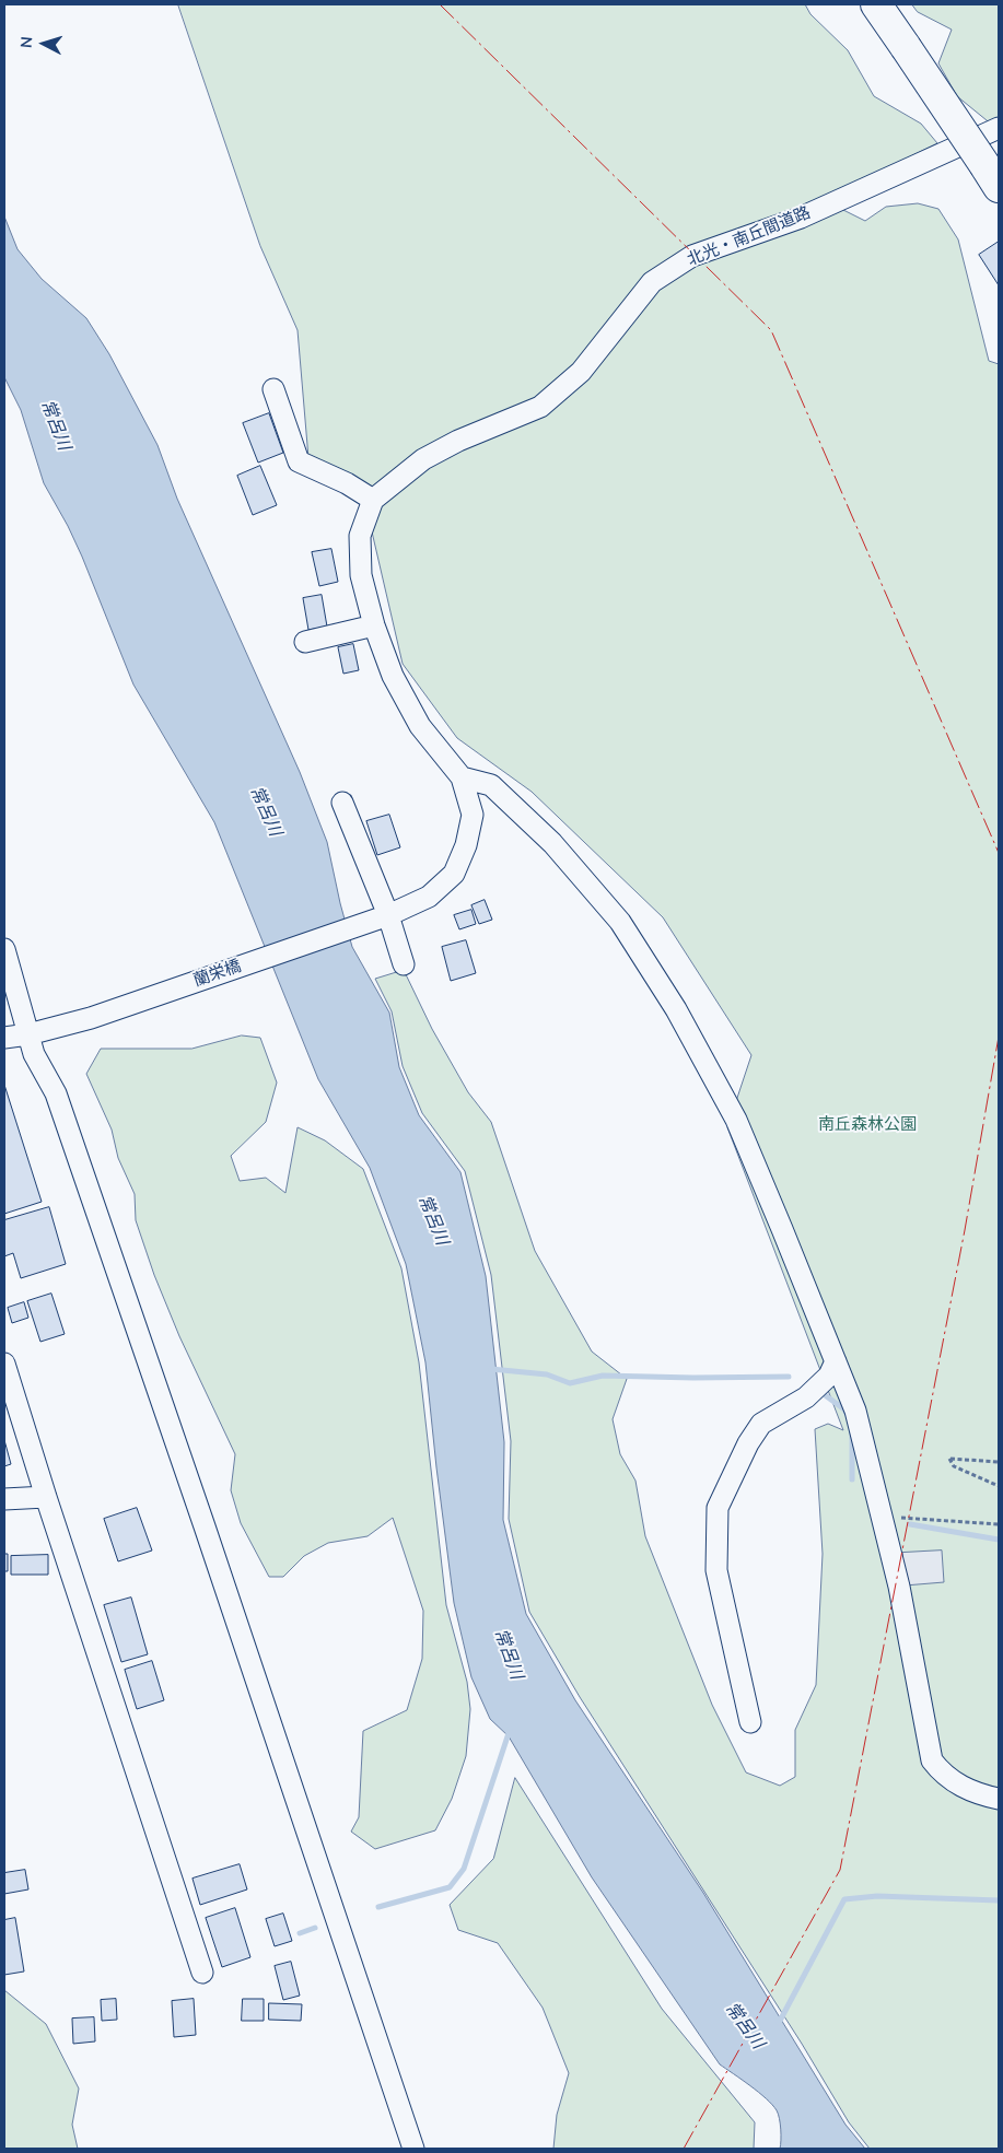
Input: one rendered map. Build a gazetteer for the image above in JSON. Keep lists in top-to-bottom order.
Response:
{
  "streets": {
    "street": ["北光・南丘間道路", "蘭栄橋"]
  },
  "water": ["常呂川"],
  "parks": ["南丘森林公園"],
  "north": "left"
}
